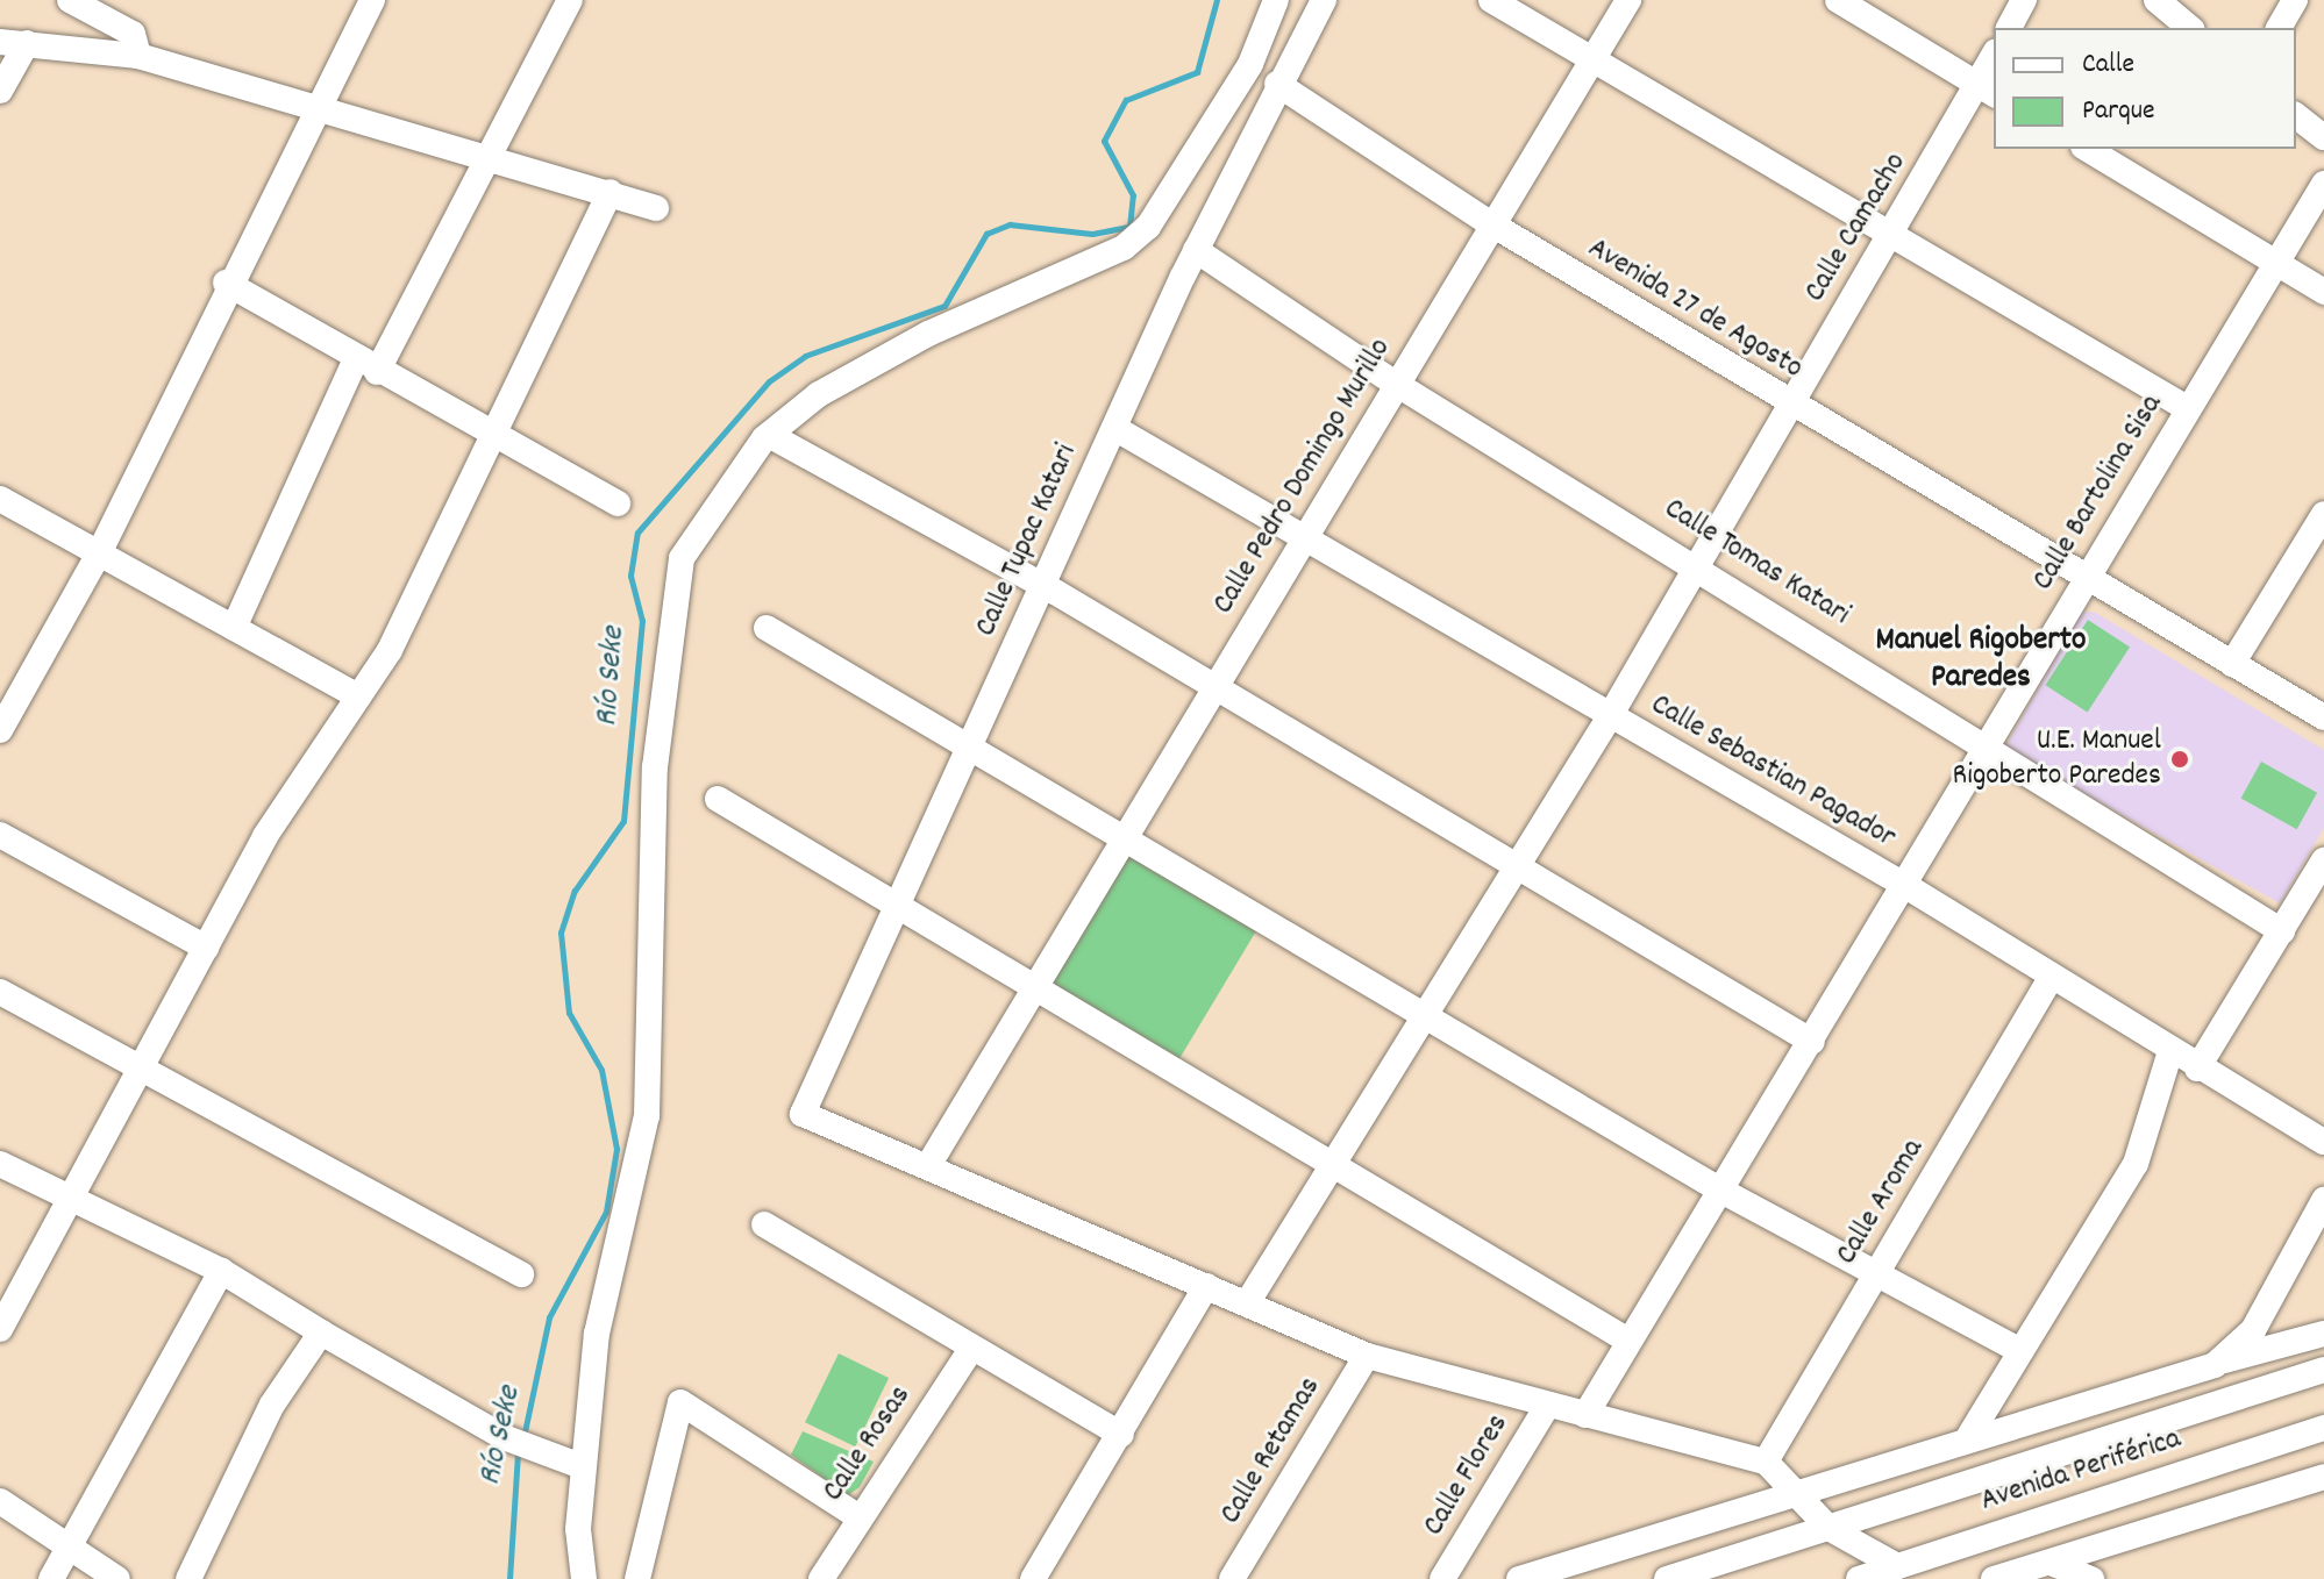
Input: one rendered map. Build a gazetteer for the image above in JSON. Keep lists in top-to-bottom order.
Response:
{
  "streets": {
    "street": [
      "Calle Camacho",
      "Avenida 27 de Agosto",
      "Calle Pedro Domingo Murillo",
      "Calle Bartolina Sisa",
      "Calle Tupac Katari",
      "Calle Tomas Katari",
      "Calle Sebastian Pagador",
      "Calle Aroma",
      "Calle Rosas",
      "Calle Retamas",
      "Avenida Periférica",
      "Calle Flores"
    ]
  },
  "crossings": [
    ["Calle Camacho", "Avenida 27 de Agosto"],
    ["Calle Camacho", "Calle Tomas Katari"],
    ["Avenida 27 de Agosto", "Calle Pedro Domingo Murillo"],
    ["Avenida 27 de Agosto", "Calle Bartolina Sisa"],
    ["Avenida 27 de Agosto", "Calle Tupac Katari"],
    ["Calle Pedro Domingo Murillo", "Calle Tupac Katari"],
    ["Calle Pedro Domingo Murillo", "Calle Tomas Katari"],
    ["Calle Pedro Domingo Murillo", "Calle Sebastian Pagador"],
    ["Calle Bartolina Sisa", "Calle Tomas Katari"],
    ["Calle Bartolina Sisa", "Calle Sebastian Pagador"],
    ["Calle Tupac Katari", "Calle Tomas Katari"],
    ["Calle Tupac Katari", "Calle Sebastian Pagador"],
    ["Calle Sebastian Pagador", "Calle Aroma"]
  ],
  "districts": ["Manuel Rigoberto Paredes"],
  "water": ["Río Seke"],
  "places": ["U.E. Manuel Rigoberto Paredes"],
  "legend": ["Calle", "Parque"]
}
